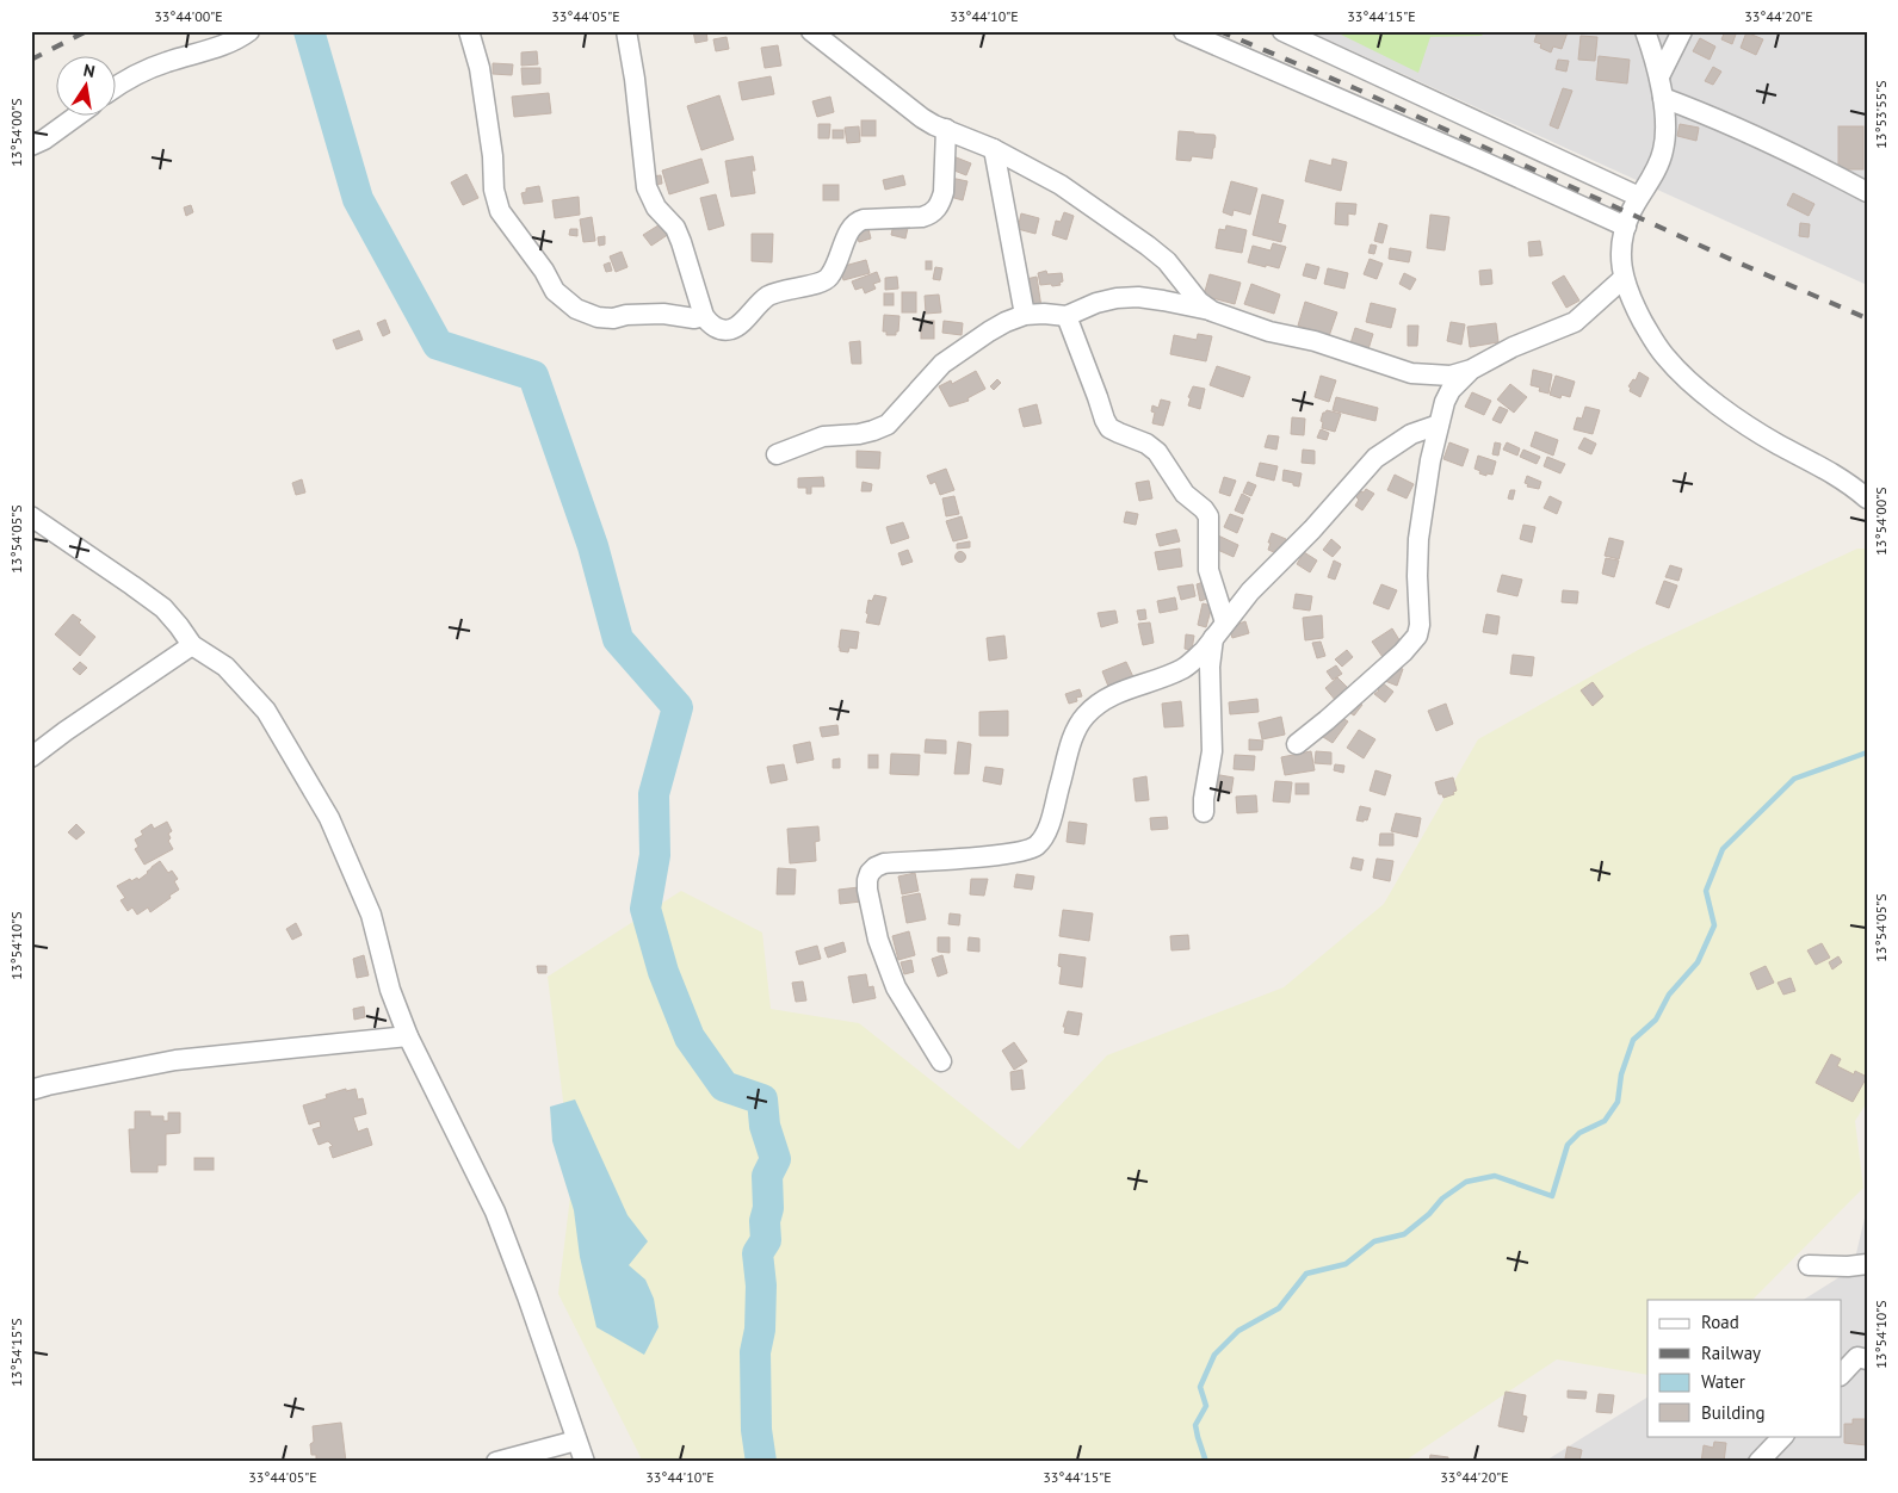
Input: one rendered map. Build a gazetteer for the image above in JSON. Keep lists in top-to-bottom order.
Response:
{
  "legend": [
    "Road",
    "Railway",
    "Water",
    "Building"
  ],
  "north": "top",
  "coordinates": [
    "33°44'00\"E",
    "33°44'05\"E",
    "33°44'10\"E",
    "33°44'15\"E",
    "33°44'20\"E",
    "13°53'55\"S",
    "13°54'00\"S",
    "13°54'05\"S",
    "13°54'10\"S",
    "13°54'15\"S"
  ]
}
